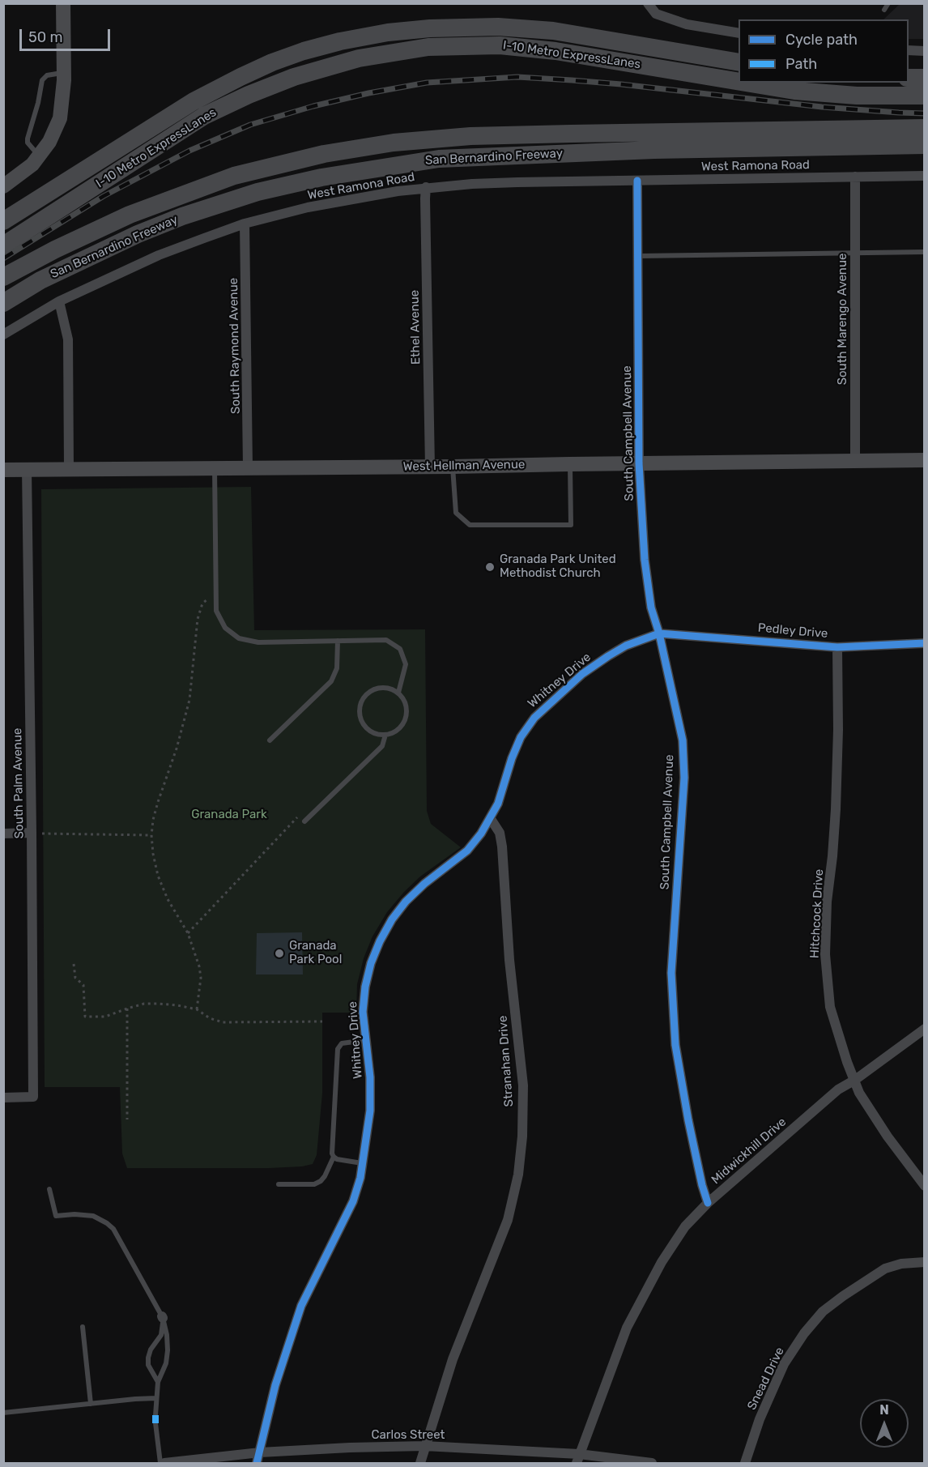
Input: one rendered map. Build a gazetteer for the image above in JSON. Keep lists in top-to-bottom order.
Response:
{
  "streets": {
    "highway": ["I-10 Metro ExpressLanes", "San Bernardino Freeway"],
    "street": [
      "West Ramona Road",
      "South Marengo Avenue",
      "Ethel Avenue",
      "South Raymond Avenue",
      "South Campbell Avenue",
      "West Hellman Avenue",
      "Pedley Drive",
      "Whitney Drive",
      "South Palm Avenue",
      "Hitchcock Drive",
      "Stranahan Drive",
      "Midwickhill Drive",
      "Snead Drive",
      "Carlos Street"
    ]
  },
  "crossings": [
    ["West Ramona Road", "South Marengo Avenue"],
    ["West Ramona Road", "Ethel Avenue"],
    ["West Ramona Road", "South Raymond Avenue"],
    ["West Ramona Road", "South Campbell Avenue"],
    ["South Marengo Avenue", "West Hellman Avenue"],
    ["Ethel Avenue", "West Hellman Avenue"],
    ["South Raymond Avenue", "West Hellman Avenue"],
    ["South Campbell Avenue", "West Hellman Avenue"],
    ["South Campbell Avenue", "Pedley Drive"],
    ["South Campbell Avenue", "Whitney Drive"],
    ["South Campbell Avenue", "Midwickhill Drive"],
    ["West Hellman Avenue", "South Palm Avenue"],
    ["Pedley Drive", "Whitney Drive"],
    ["Pedley Drive", "Hitchcock Drive"],
    ["Whitney Drive", "Stranahan Drive"],
    ["Whitney Drive", "Carlos Street"],
    ["Hitchcock Drive", "Midwickhill Drive"],
    ["Stranahan Drive", "Carlos Street"],
    ["Midwickhill Drive", "Carlos Street"]
  ],
  "parks": ["Granada Park"],
  "places": ["Granada Park United Methodist Church", "Granada Park Pool"],
  "legend": ["Cycle path", "Path"],
  "scale_bar": "50 m",
  "north": "top"
}
